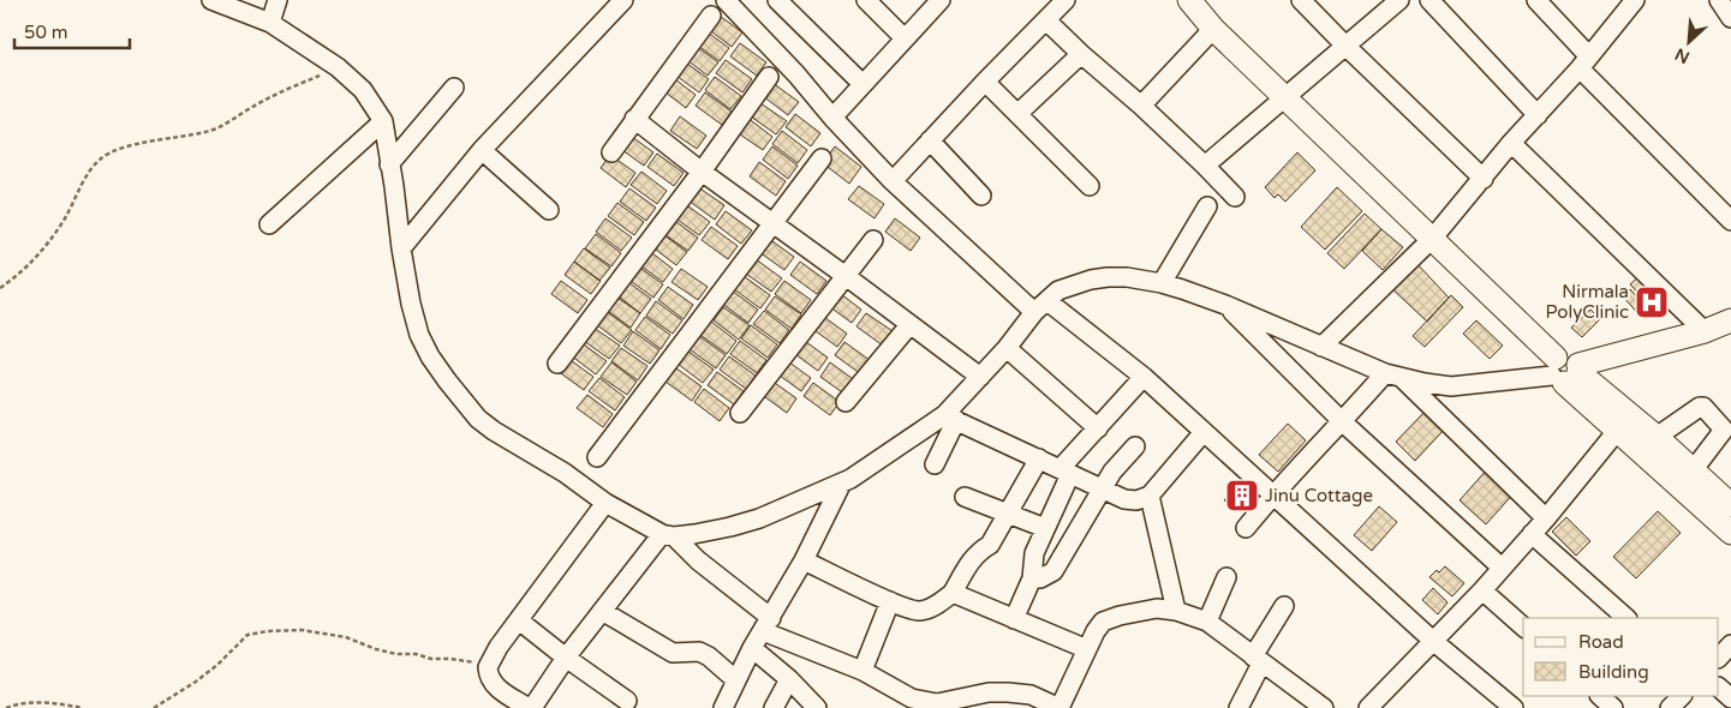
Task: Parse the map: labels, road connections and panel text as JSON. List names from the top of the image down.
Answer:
{
  "places": {
    "hospital": ["Nirmala PolyClinic"],
    "building": ["Jinu Cottage"]
  },
  "legend": ["Road", "Building"],
  "scale_bar": "50 m",
  "north": "bottom left"
}
